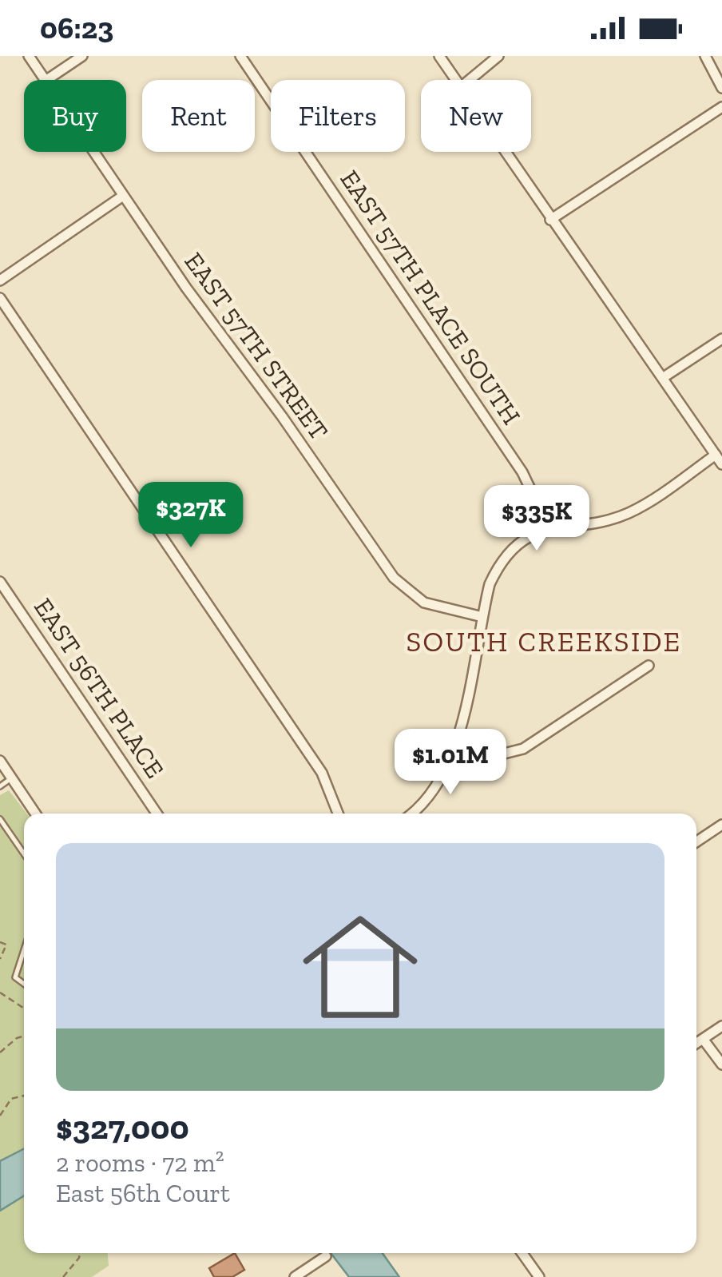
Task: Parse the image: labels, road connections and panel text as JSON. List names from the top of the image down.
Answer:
{
  "streets": {
    "street": ["EAST 57TH PLACE SOUTH", "EAST 57TH STREET", "EAST 56TH PLACE"]
  },
  "districts": ["SOUTH CREEKSIDE"],
  "page": {
    "status": "06:23",
    "chip": [
      "Buy",
      "Rent",
      "Filters",
      "New"
    ],
    "price": ["$327K", "$335K", "$1.01M"],
    "list": [
      {
        "name": "$327,000",
        "note": "2 rooms · 72 m² · East 56th Court"
      }
    ]
  }
}
